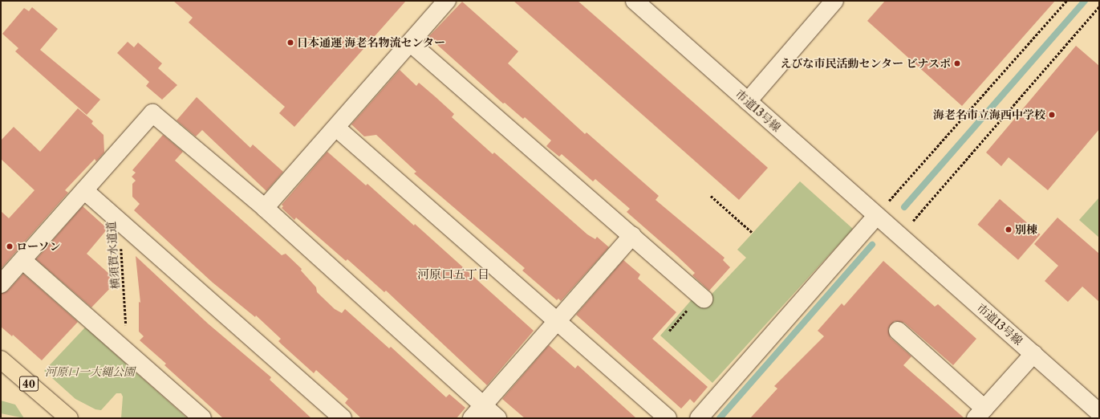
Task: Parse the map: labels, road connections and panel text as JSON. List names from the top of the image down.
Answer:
{
  "streets": {
    "main road": ["40"],
    "street": ["市道13号線"],
    "path": ["横須賀水道道"]
  },
  "districts": ["河原口五丁目"],
  "parks": ["河原口一大縄公園"],
  "places": [
    "日本通運 海老名物流センター",
    "えびな市民活動センター ビナスポ",
    "海老名市立海西中学校",
    "別棟",
    "ローソン"
  ]
}
